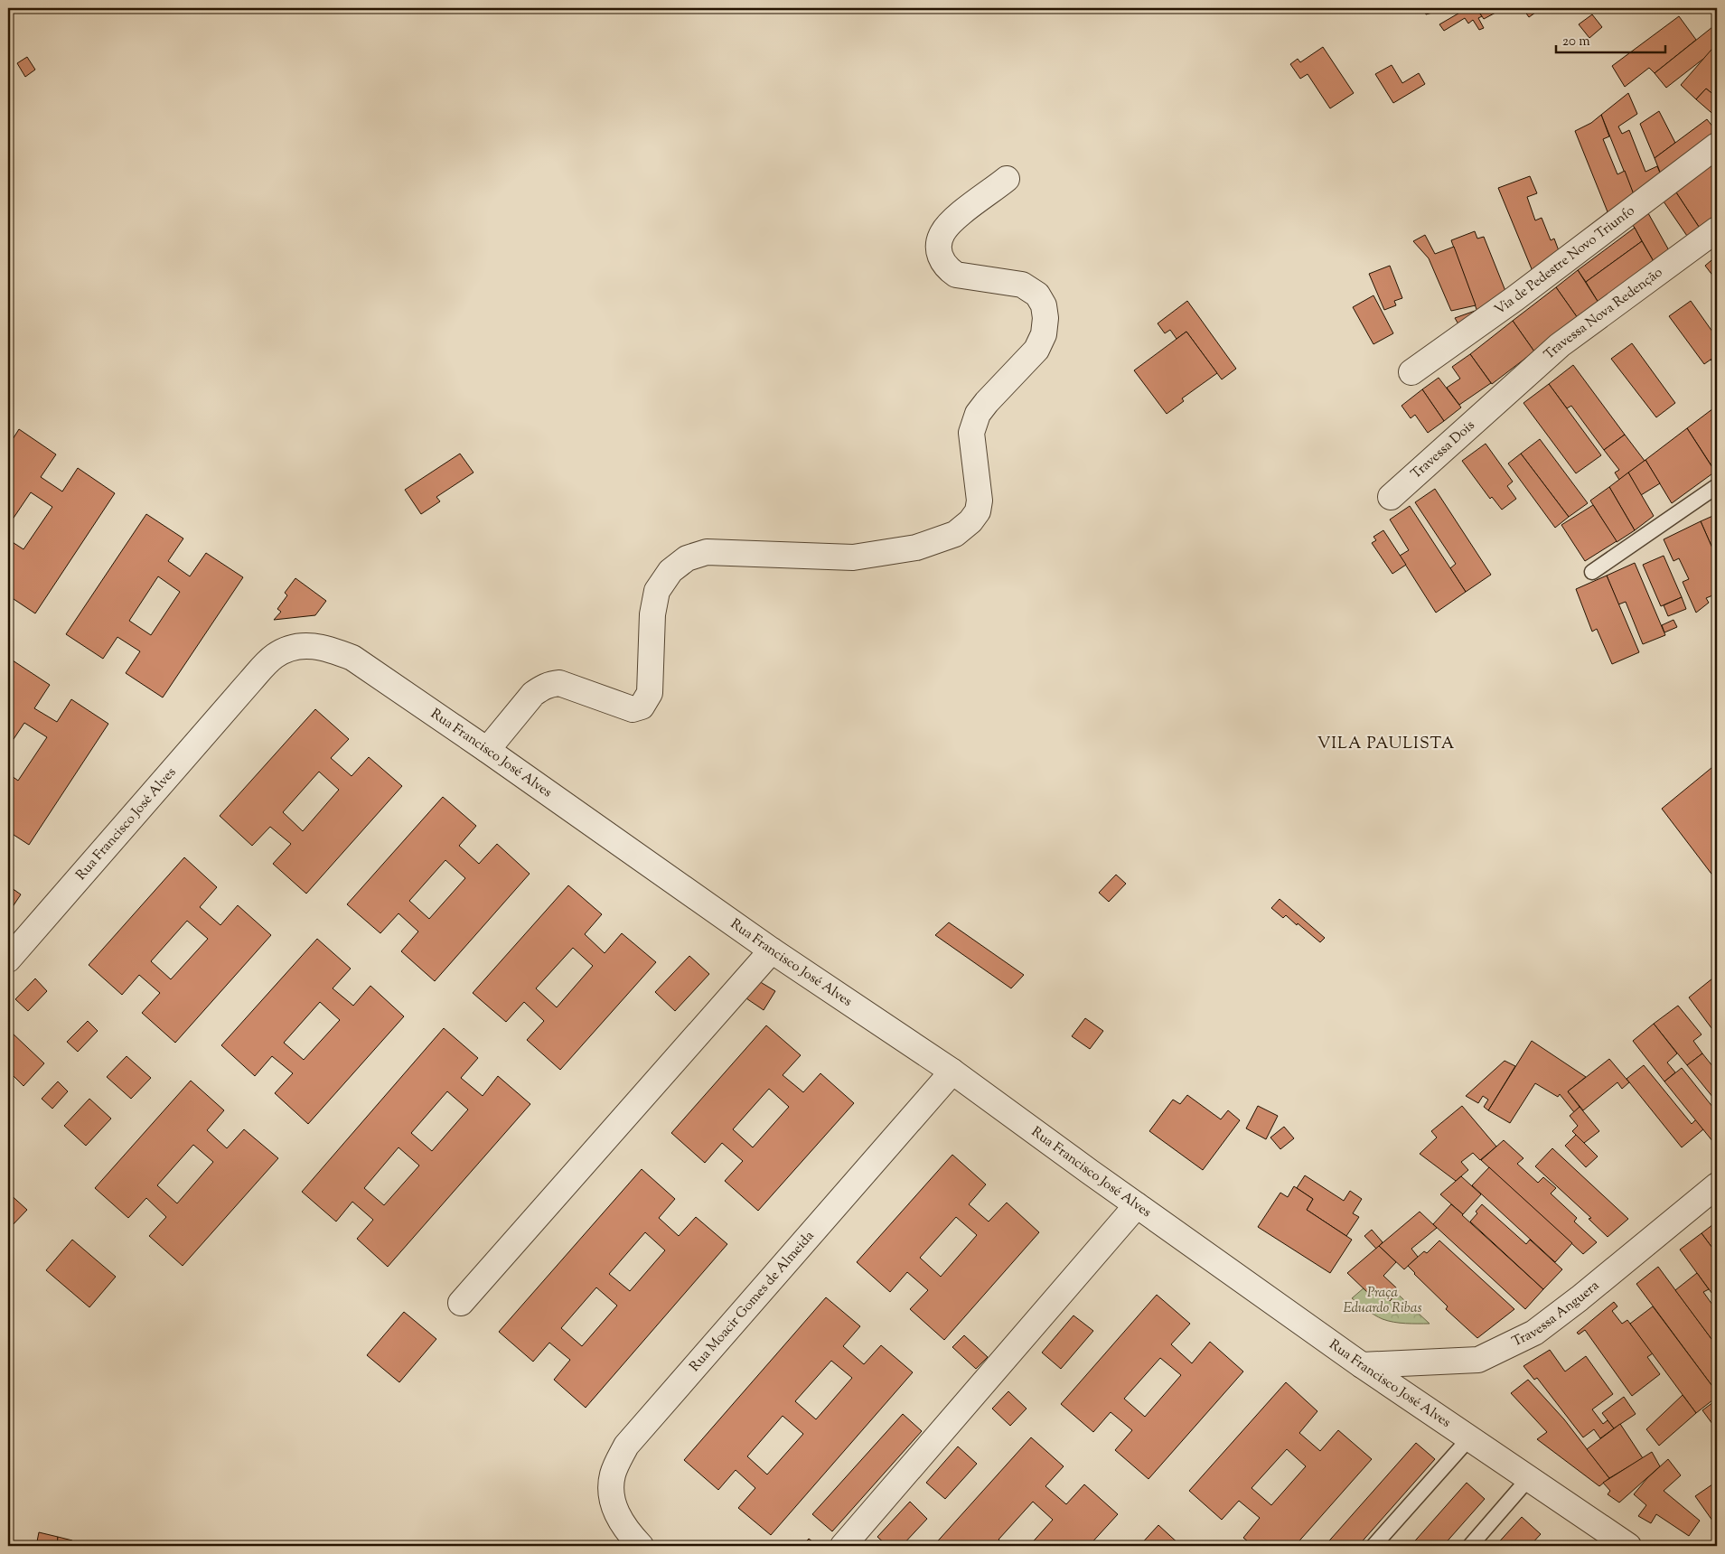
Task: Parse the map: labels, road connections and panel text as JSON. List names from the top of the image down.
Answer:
{
  "streets": {
    "street": [
      "Via de Pedestre Novo Triunfo",
      "Travessa Nova Redenção",
      "Travessa Dois",
      "Rua Francisco José Alves",
      "Rua Moacir Gomes de Almeida",
      "Travessa Anguera"
    ]
  },
  "crossings": [
    ["Travessa Nova Redenção", "Travessa Dois"],
    ["Rua Francisco José Alves", "Rua Moacir Gomes de Almeida"],
    ["Rua Francisco José Alves", "Travessa Anguera"]
  ],
  "districts": ["VILA PAULISTA"],
  "parks": ["Praça Eduardo Ribas"],
  "scale_bar": "20 m"
}
